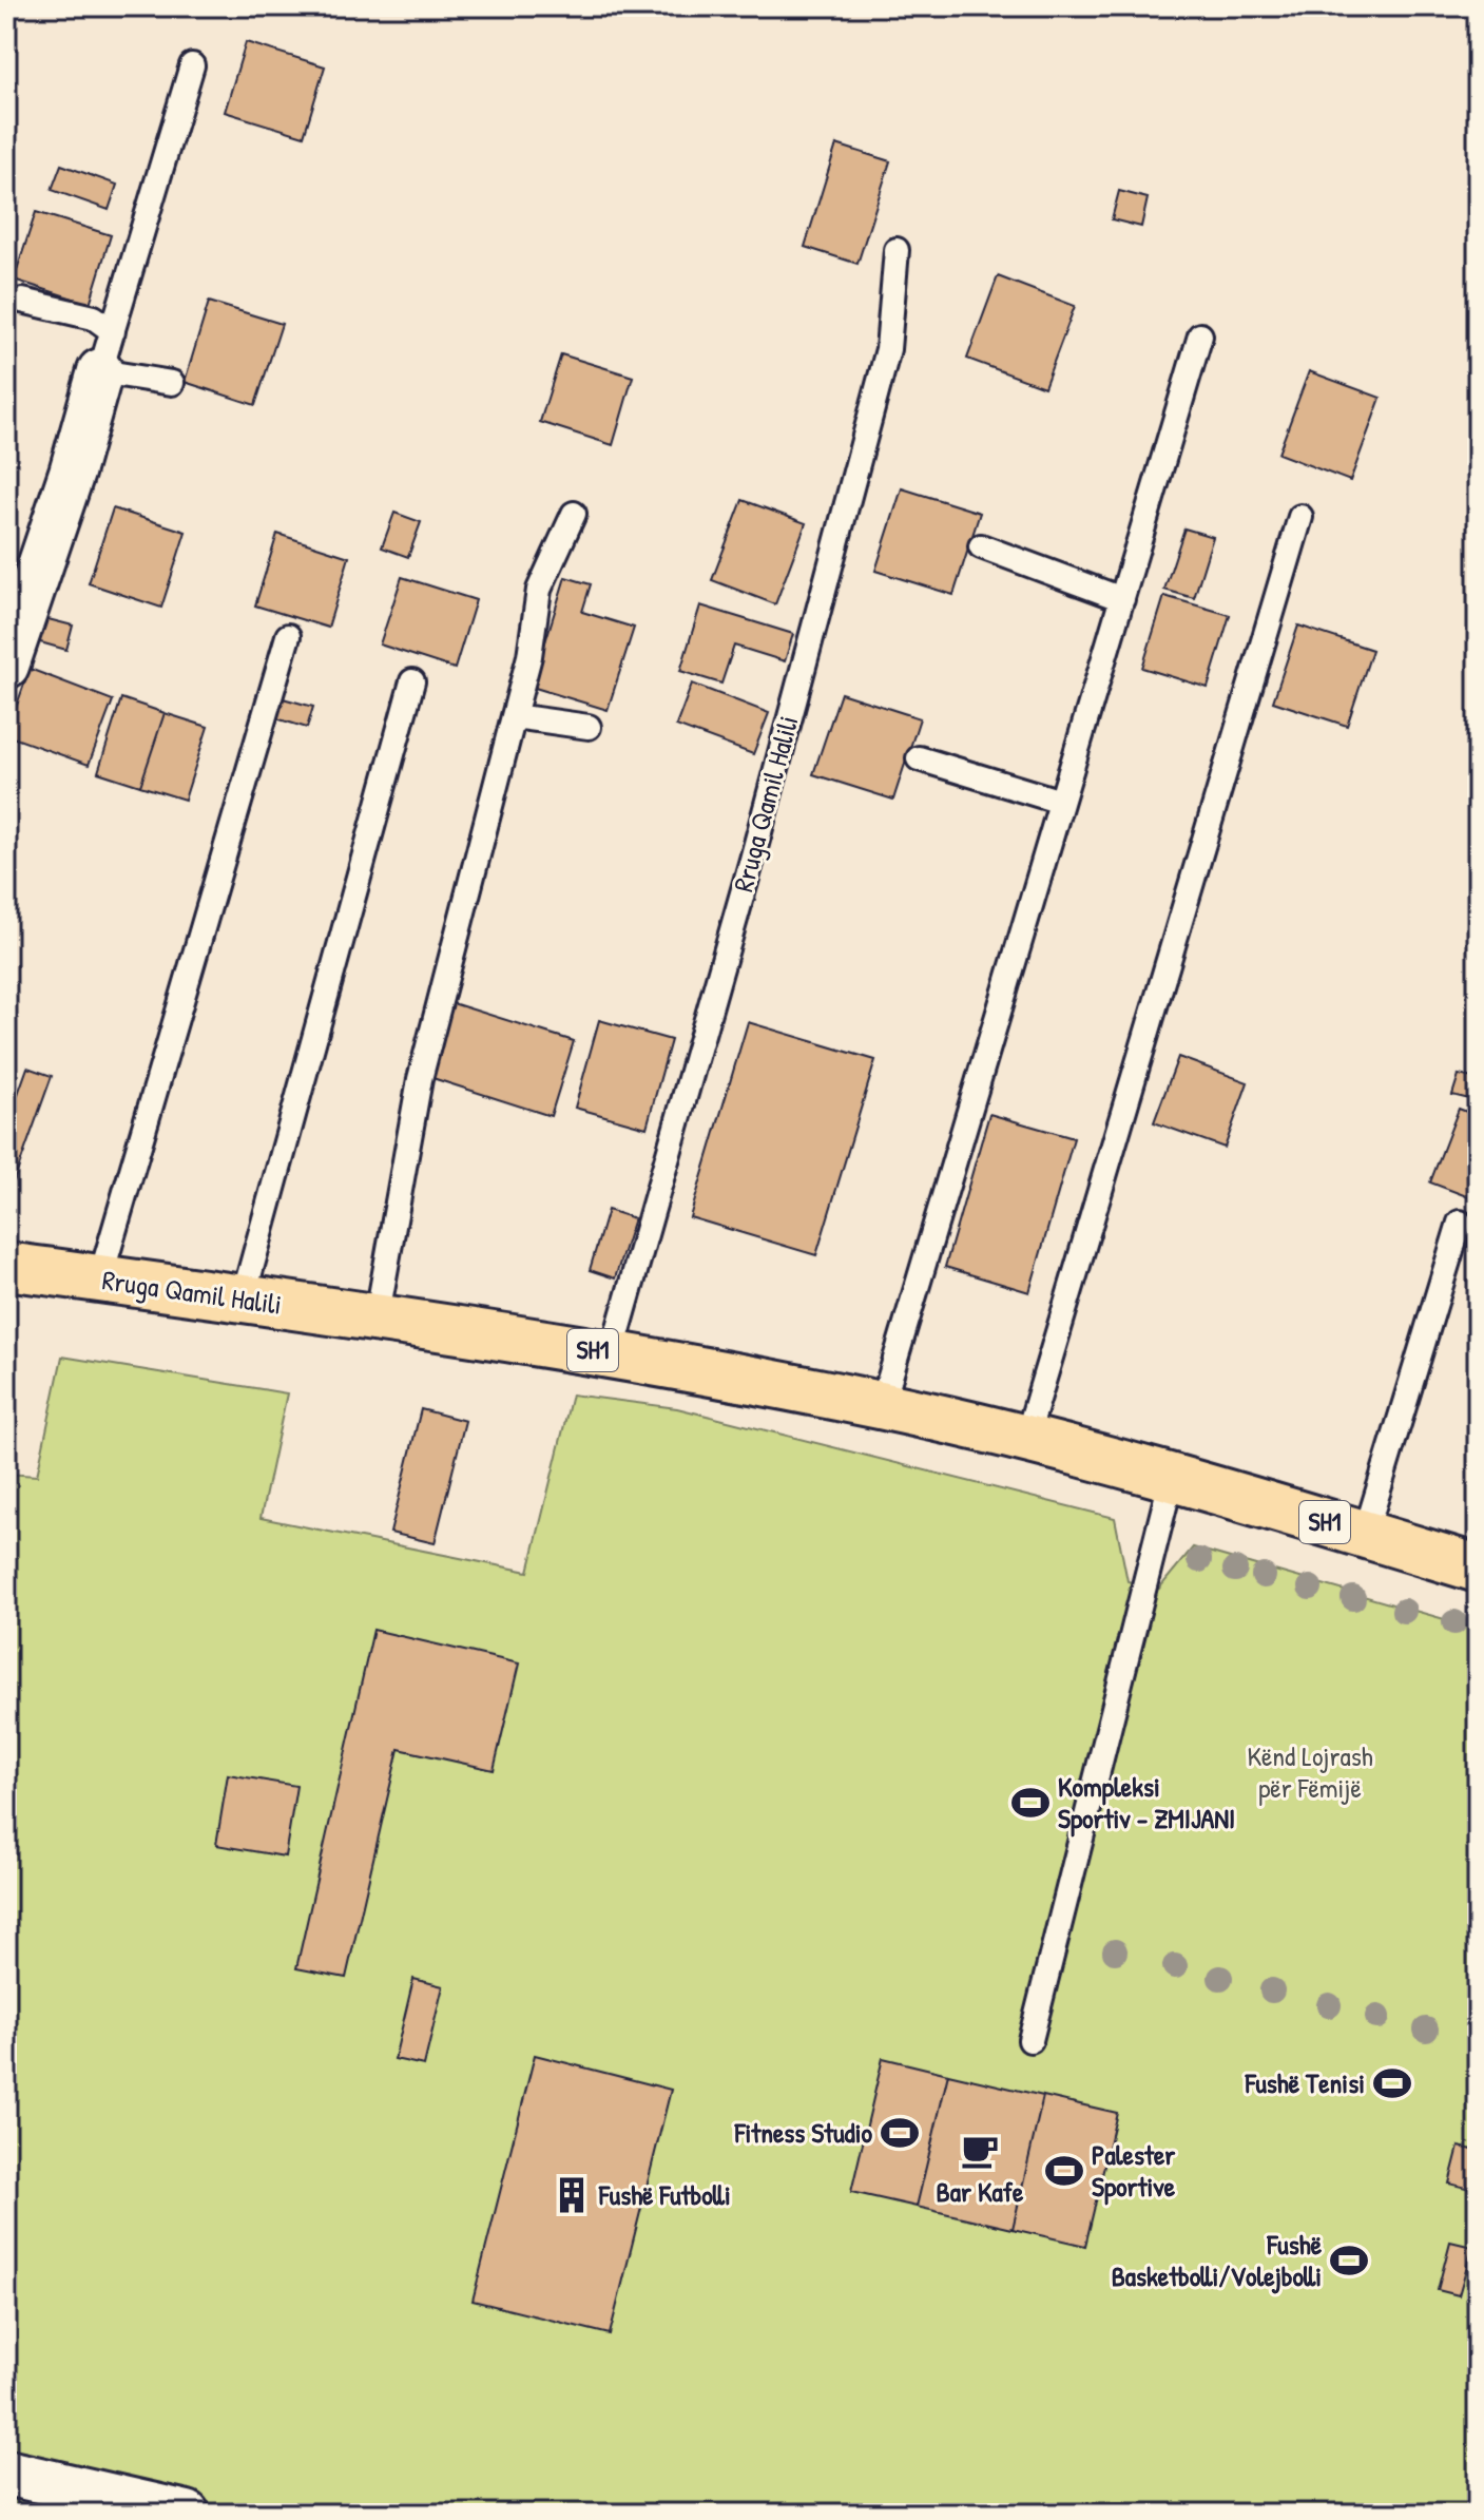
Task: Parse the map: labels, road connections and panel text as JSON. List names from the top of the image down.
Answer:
{
  "streets": {
    "main road": ["Rruga Qamil Halili", "SH1"]
  },
  "crossings": [
    ["Rruga Qamil Halili", "SH1"]
  ],
  "parks": ["Kënd Lojrash për Fëmijë"],
  "places": {
    "sports": [
      "Kompleksi Sportiv - ZMIJANI",
      "Fushë Tenisi",
      "Fitness Studio",
      "Palester Sportive",
      "Fushë Basketbolli/Volejbolli"
    ],
    "cafe": ["Bar Kafe"],
    "building": ["Fushë Futbolli"]
  }
}
